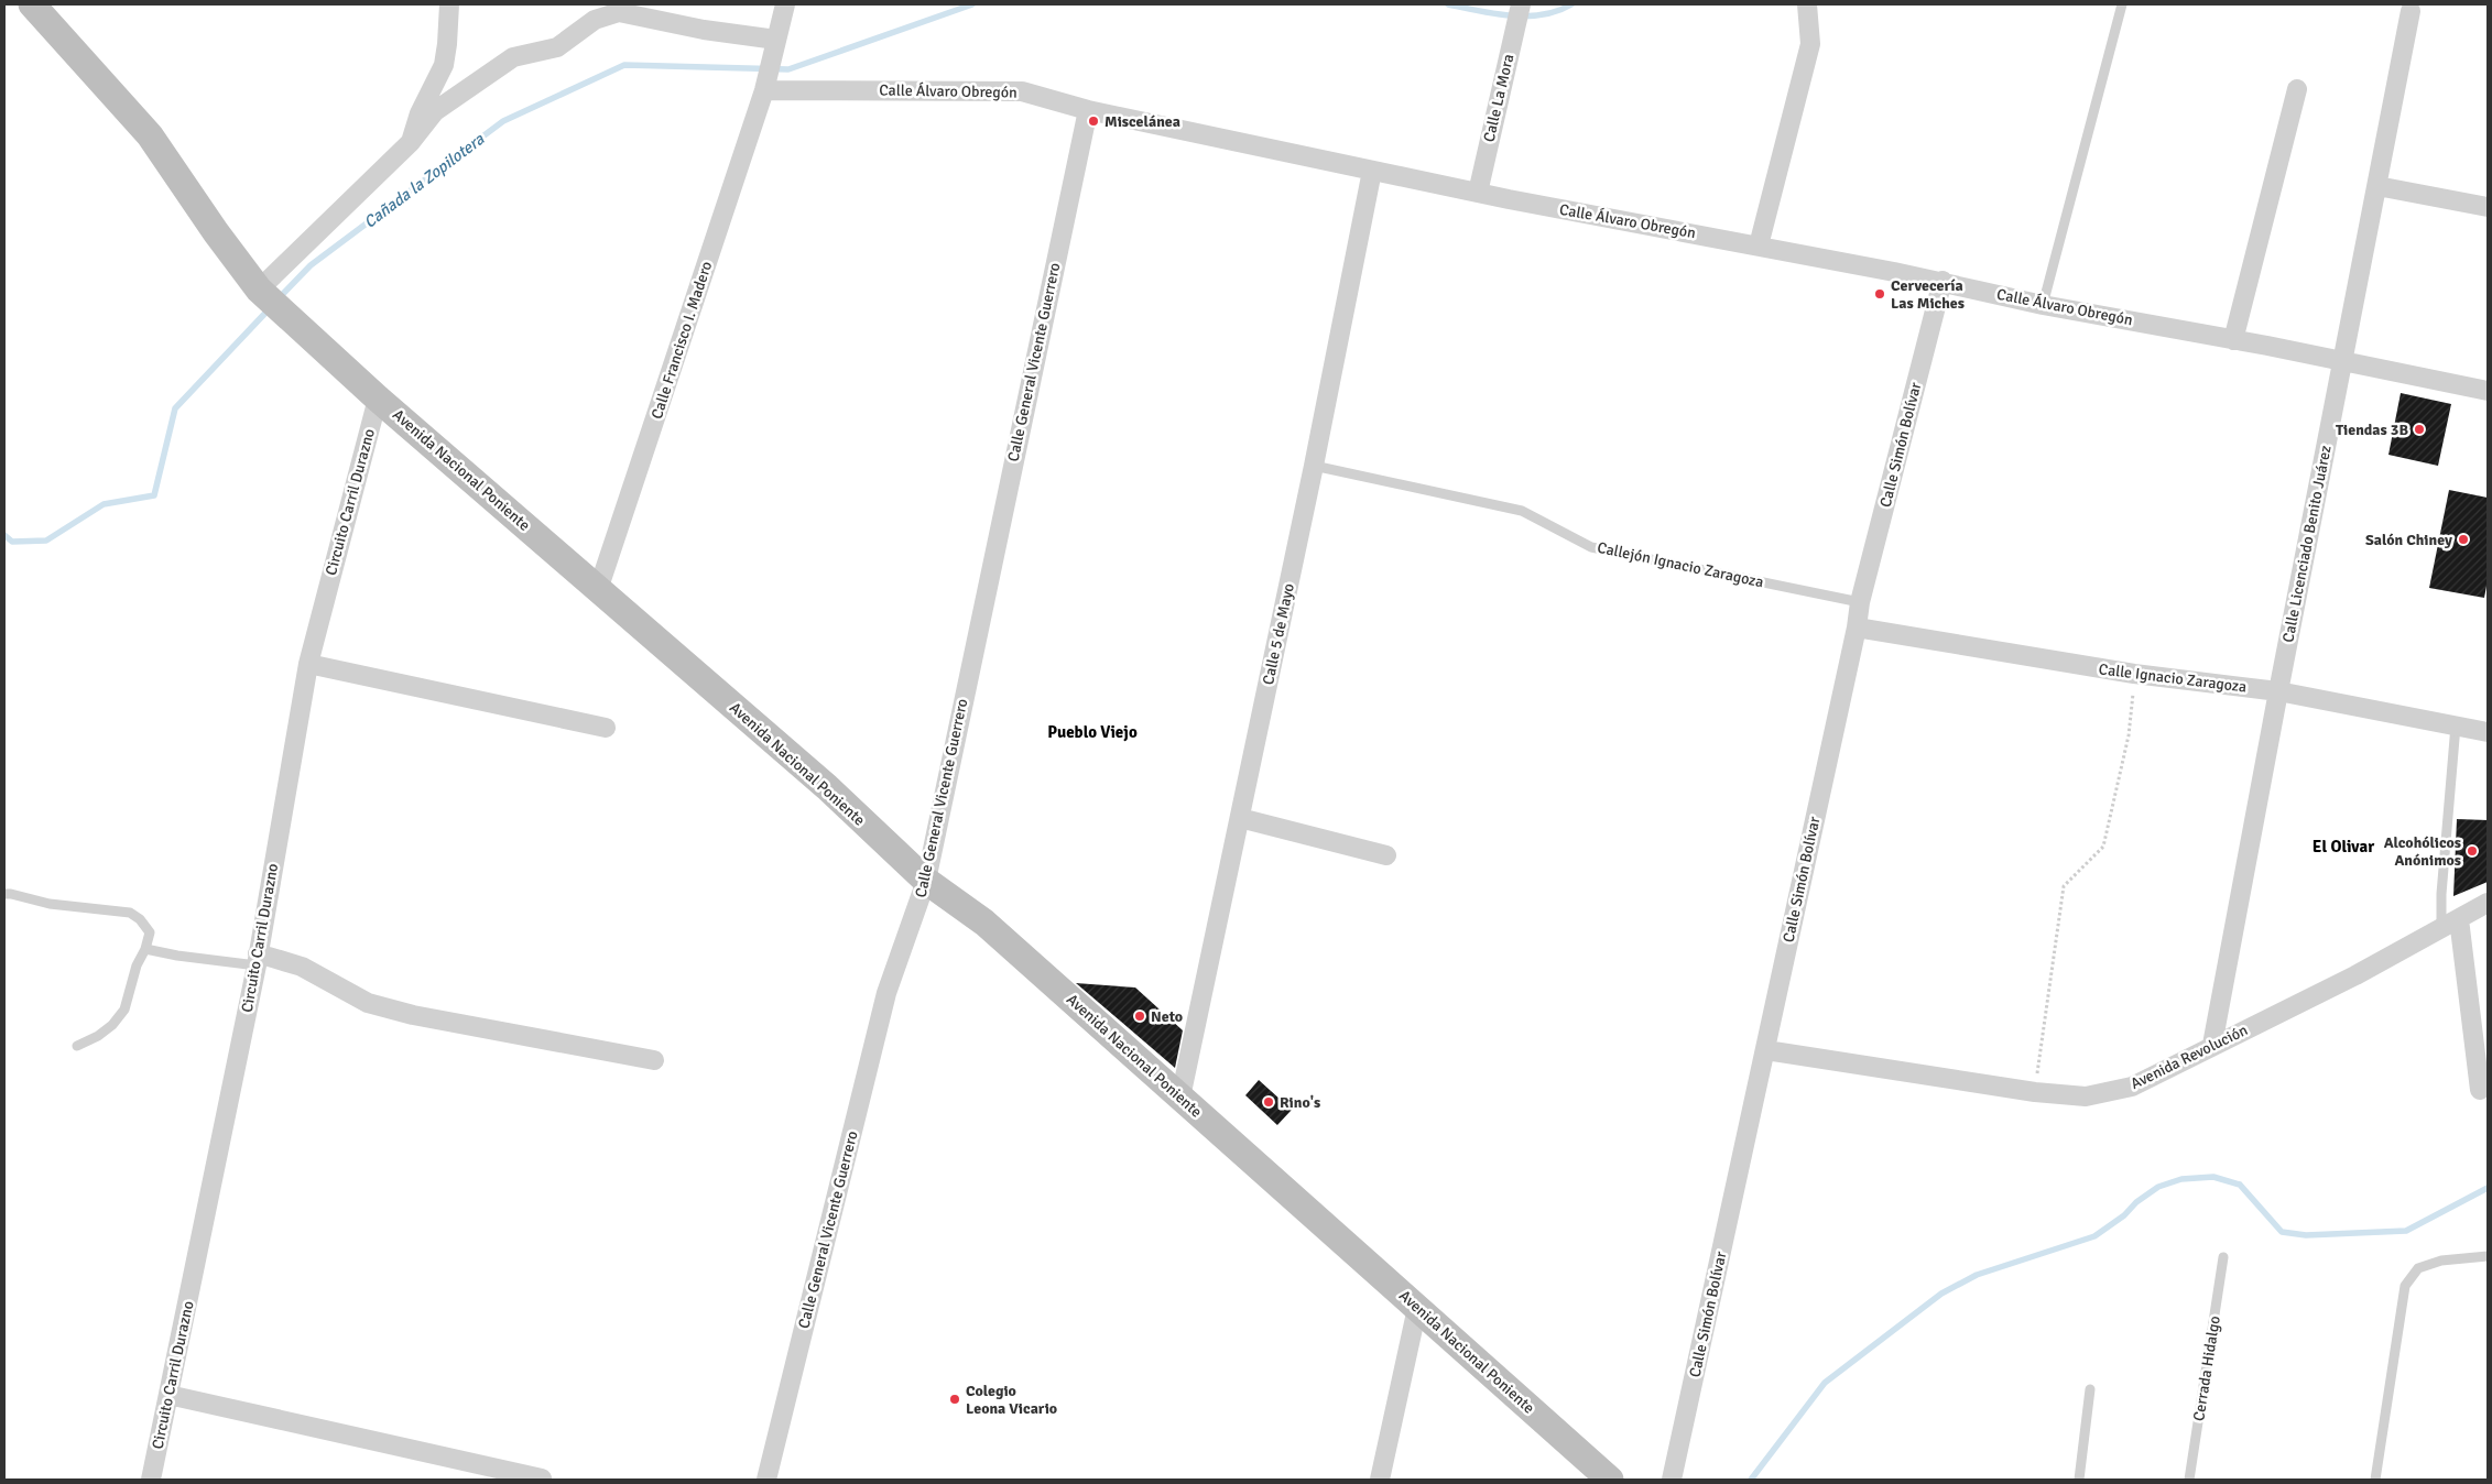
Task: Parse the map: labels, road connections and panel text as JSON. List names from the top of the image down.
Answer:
{
  "streets": {
    "street": [
      "Calle Álvaro Obregón",
      "Calle La Mora",
      "Calle Francisco I. Madero",
      "Calle General Vicente Guerrero",
      "Calle Simón Bolívar",
      "Avenida Nacional Poniente",
      "Circuito Carril Durazno",
      "Calle Licenciado Benito Juárez",
      "Calle 5 de Mayo",
      "Calle Ignacio Zaragoza",
      "Avenida Revolución"
    ],
    "lane": ["Callejón Ignacio Zaragoza", "Cerrada Hidalgo"]
  },
  "crossings": [
    ["Calle Álvaro Obregón", "Calle La Mora"],
    ["Calle Álvaro Obregón", "Calle Francisco I. Madero"],
    ["Calle Álvaro Obregón", "Calle General Vicente Guerrero"],
    ["Calle Álvaro Obregón", "Calle Simón Bolívar"],
    ["Calle Álvaro Obregón", "Calle Licenciado Benito Juárez"],
    ["Calle Álvaro Obregón", "Calle 5 de Mayo"],
    ["Calle Francisco I. Madero", "Avenida Nacional Poniente"],
    ["Calle General Vicente Guerrero", "Avenida Nacional Poniente"],
    ["Calle Simón Bolívar", "Callejón Ignacio Zaragoza"],
    ["Calle Simón Bolívar", "Calle Ignacio Zaragoza"],
    ["Calle Simón Bolívar", "Avenida Revolución"],
    ["Avenida Nacional Poniente", "Circuito Carril Durazno"],
    ["Avenida Nacional Poniente", "Calle 5 de Mayo"],
    ["Calle Licenciado Benito Juárez", "Calle Ignacio Zaragoza"],
    ["Calle Licenciado Benito Juárez", "Avenida Revolución"],
    ["Callejón Ignacio Zaragoza", "Calle 5 de Mayo"]
  ],
  "districts": ["Pueblo Viejo", "El Olivar"],
  "water": ["Cañada la Zopilotera"],
  "places": [
    "Miscelánea",
    "Cervecería Las Miches",
    "Tiendas 3B",
    "Salón Chiney",
    "Alcohólicos Anónimos",
    "Neto",
    "Rino's",
    "Colegio Leona Vicario"
  ]
}
